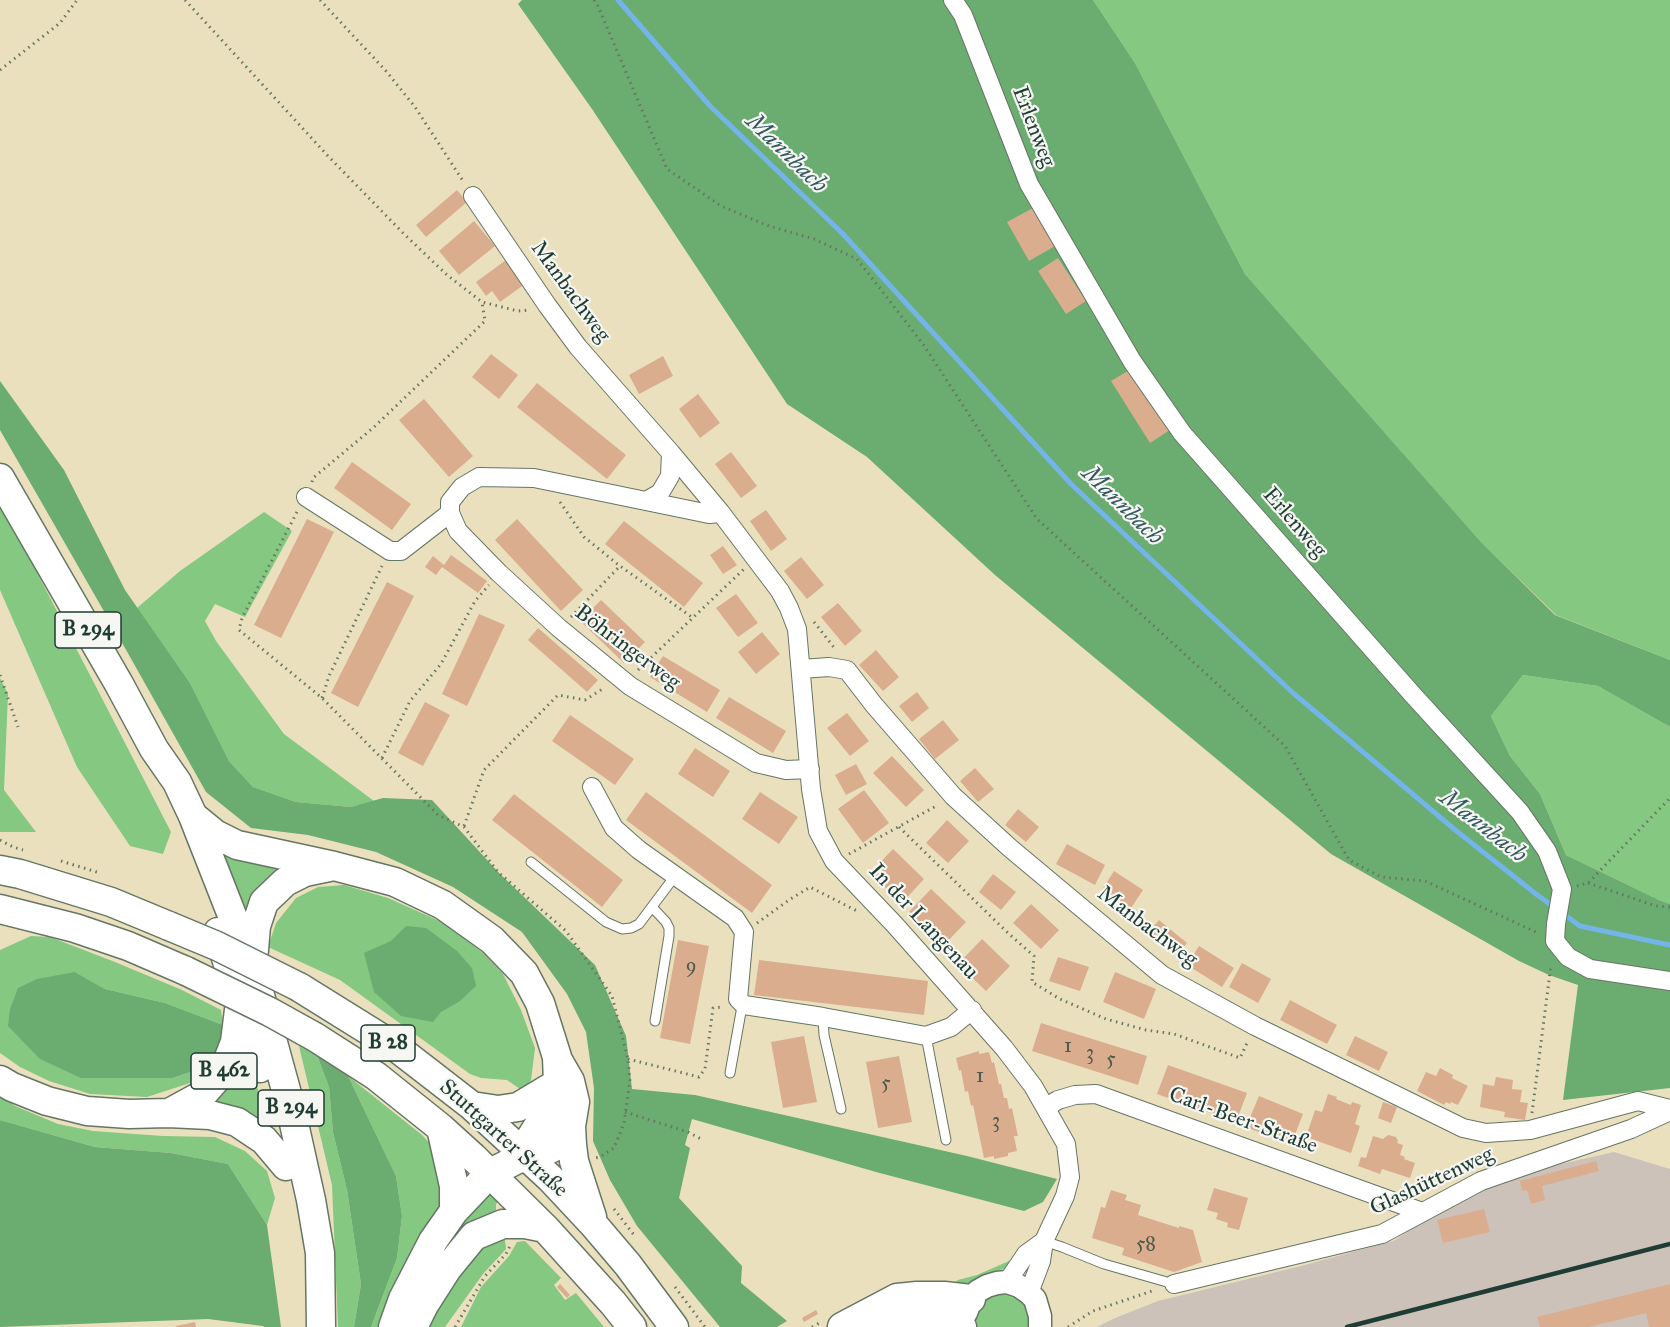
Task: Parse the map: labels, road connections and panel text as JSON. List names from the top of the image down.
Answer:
{
  "streets": {
    "main road": [
      "B 294",
      "B 28",
      "B 462",
      "Stuttgarter Straße"
    ],
    "street": [
      "Erlenweg",
      "Manbachweg",
      "Böhringerweg",
      "In der Langenau",
      "Carl-Beer-Straße",
      "Glashüttenweg"
    ]
  },
  "crossings": [
    ["Manbachweg", "In der Langenau"],
    ["Manbachweg", "Glashüttenweg"],
    ["B 294", "B 462"],
    ["Böhringerweg", "In der Langenau"],
    ["In der Langenau", "Carl-Beer-Straße"],
    ["Carl-Beer-Straße", "Glashüttenweg"]
  ],
  "water": ["Mannbach"],
  "house_numbers": [
    "9",
    "1",
    "3",
    "5",
    "1",
    "5",
    "3",
    "58"
  ]
}
